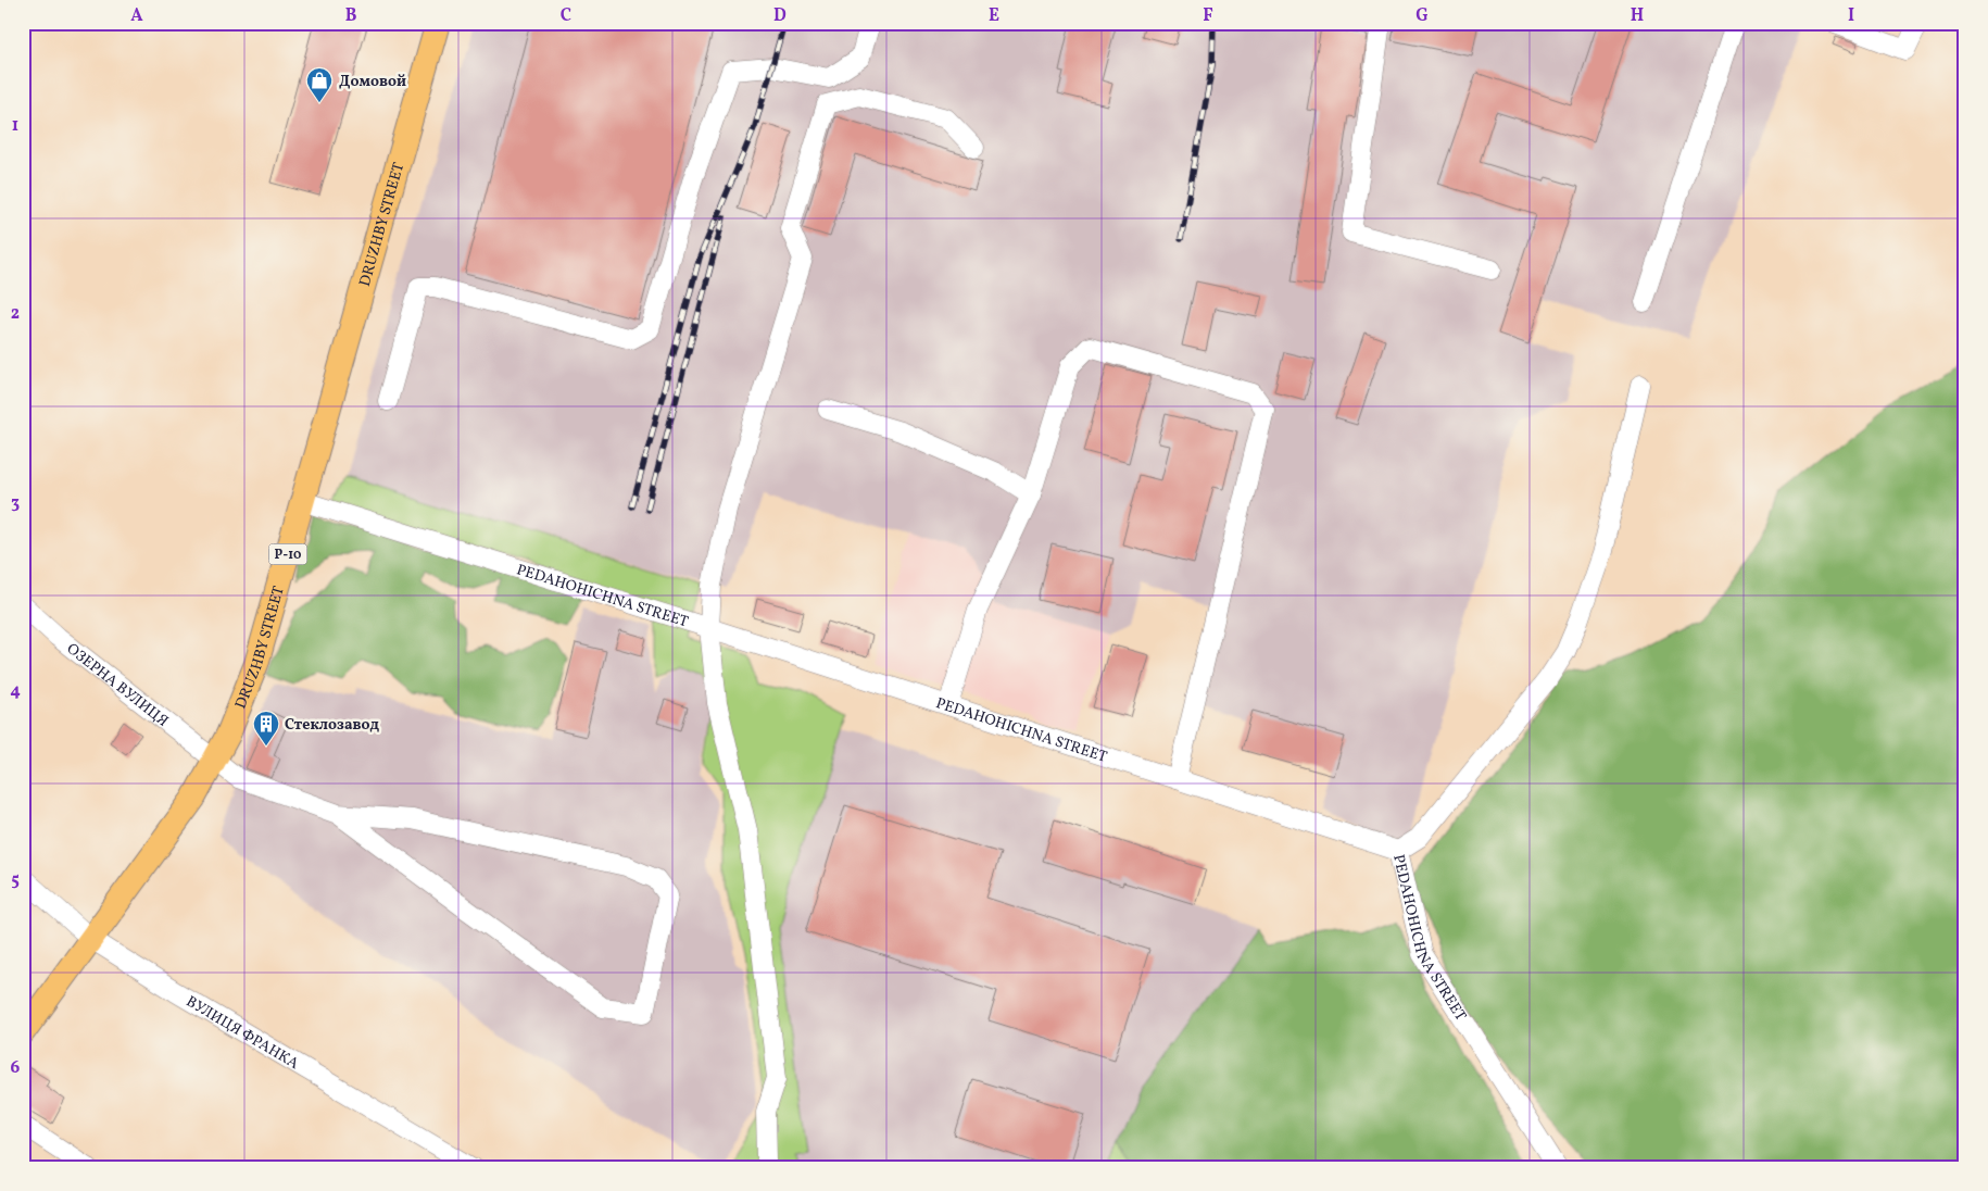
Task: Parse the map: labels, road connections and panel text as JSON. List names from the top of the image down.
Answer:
{
  "streets": {
    "main road": ["DRUZHBY STREET", "Р-10"],
    "street": ["PEDAHOHICHNA STREET", "ОЗЕРНА ВУЛИЦЯ", "ВУЛИЦЯ ФРАНКА"]
  },
  "crossings": [
    ["DRUZHBY STREET", "PEDAHOHICHNA STREET"],
    ["DRUZHBY STREET", "ОЗЕРНА ВУЛИЦЯ"],
    ["DRUZHBY STREET", "ВУЛИЦЯ ФРАНКА"]
  ],
  "places": {
    "shop": ["Домовой"],
    "building": ["Стеклозавод"]
  },
  "grid": {
    "columns": [
      "A",
      "B",
      "C",
      "D",
      "E",
      "F",
      "G",
      "H",
      "I"
    ],
    "rows": [
      "1",
      "2",
      "3",
      "4",
      "5",
      "6"
    ]
  }
}
